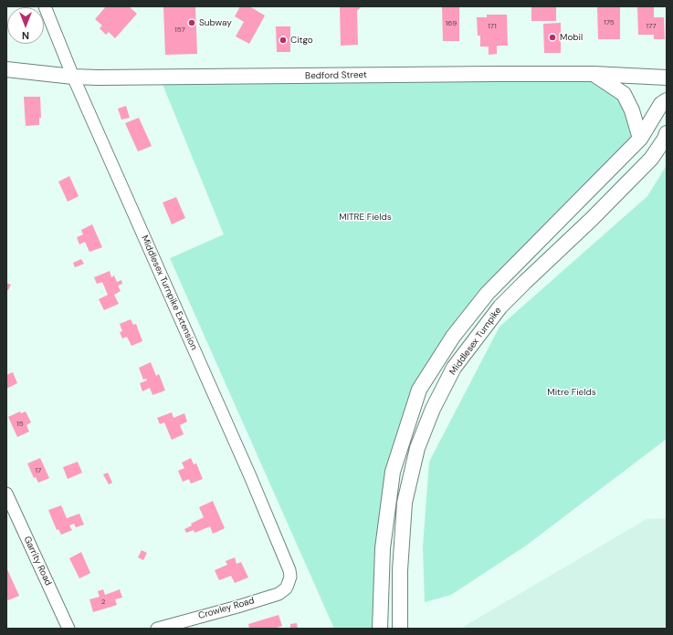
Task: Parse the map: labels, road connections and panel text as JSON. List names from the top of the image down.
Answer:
{
  "streets": {
    "main road": ["Bedford Street", "Middlesex Turnpike"],
    "street": ["Middlesex Turnpike Extension", "Garrity Road", "Crowley Road"]
  },
  "crossings": [
    ["Bedford Street", "Middlesex Turnpike Extension"],
    ["Middlesex Turnpike Extension", "Crowley Road"]
  ],
  "parks": ["MITRE Fields", "Mitre Fields"],
  "places": ["Subway", "Mobil", "Citgo"],
  "house_numbers": [
    "175",
    "169",
    "171",
    "177",
    "157",
    "15",
    "17",
    "2"
  ],
  "north": "bottom"
}
